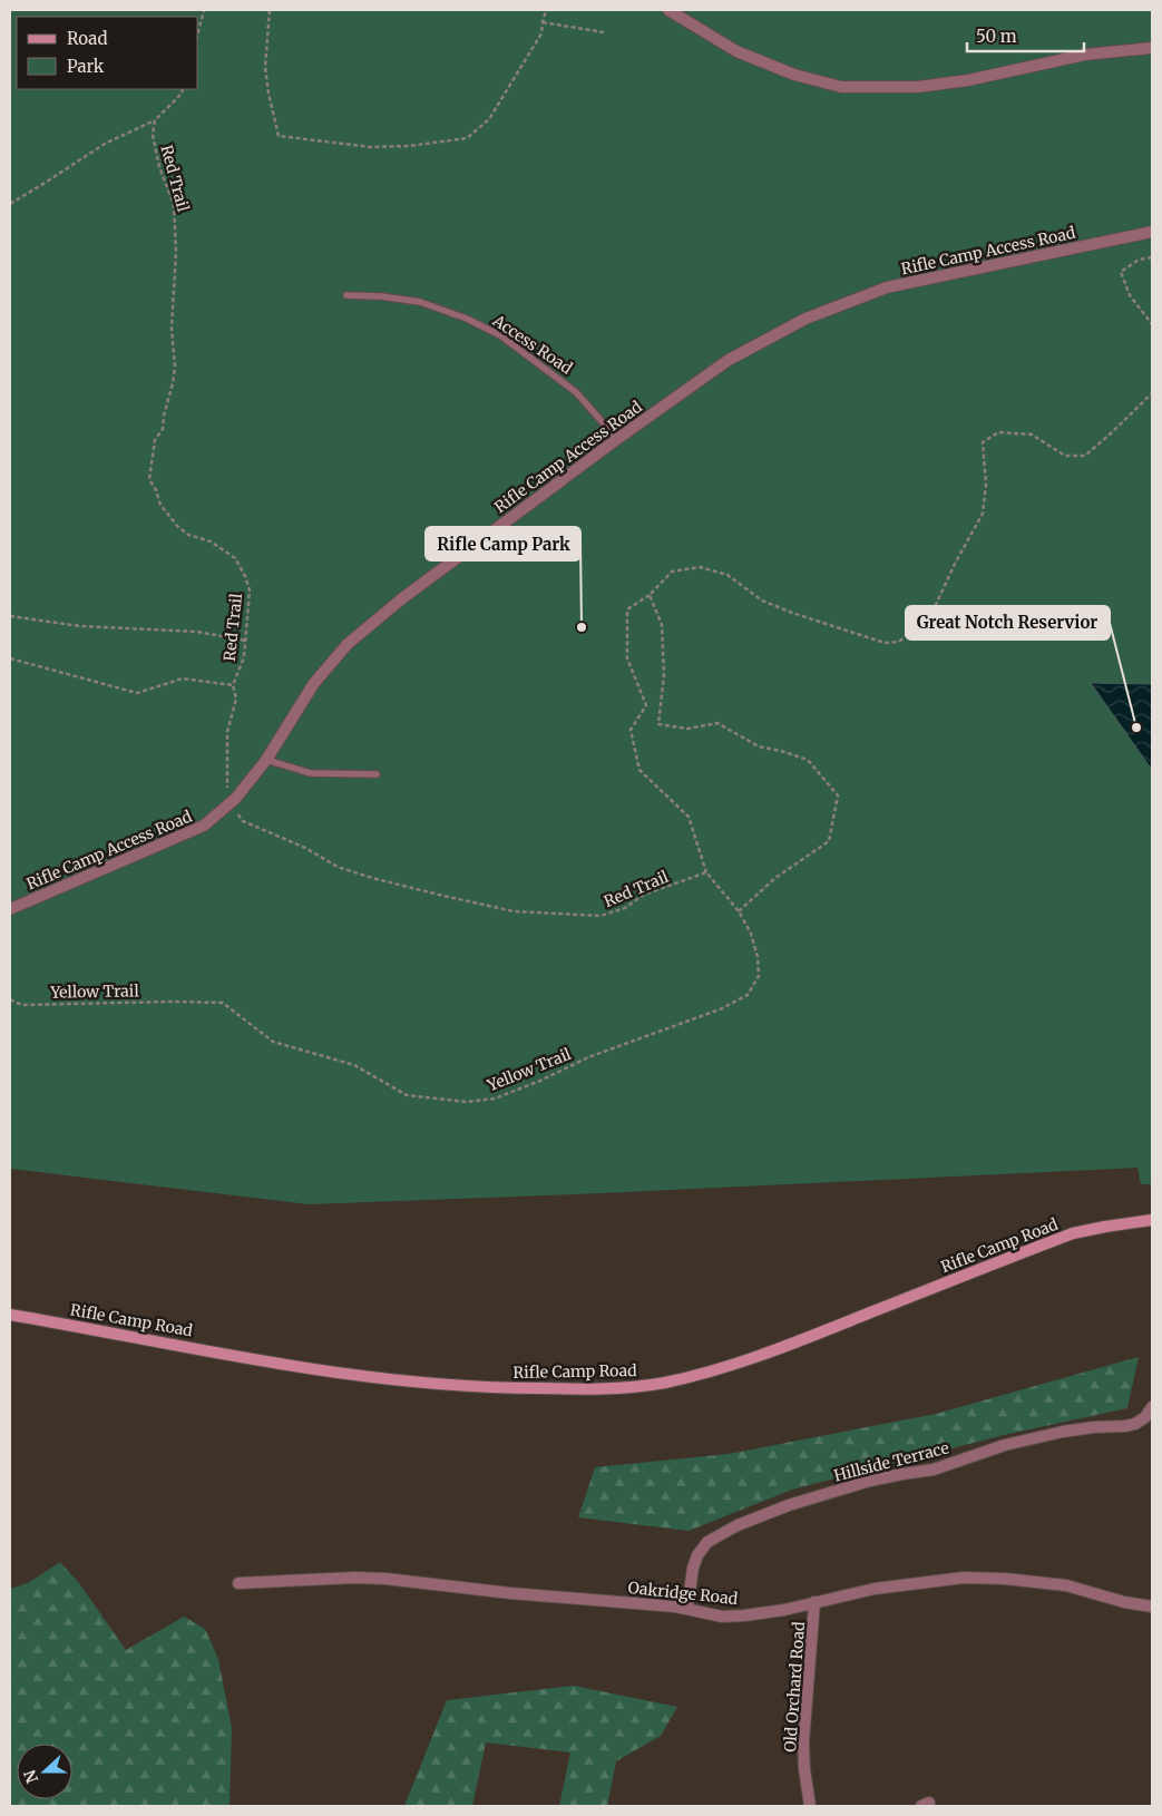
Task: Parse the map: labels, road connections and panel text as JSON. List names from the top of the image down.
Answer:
{
  "streets": {
    "street": [
      "Rifle Camp Access Road",
      "Rifle Camp Road",
      "Hillside Terrace",
      "Oakridge Road",
      "Old Orchard Road"
    ],
    "lane": ["Access Road"],
    "path": ["Red Trail", "Yellow Trail"]
  },
  "crossings": [
    ["Red Trail", "Rifle Camp Access Road"],
    ["Rifle Camp Access Road", "Access Road"],
    ["Hillside Terrace", "Oakridge Road"],
    ["Oakridge Road", "Old Orchard Road"]
  ],
  "places": ["Rifle Camp Park", "Great Notch Reservior"],
  "legend": ["Road", "Park"],
  "scale_bar": "50 m",
  "north": "left"
}
